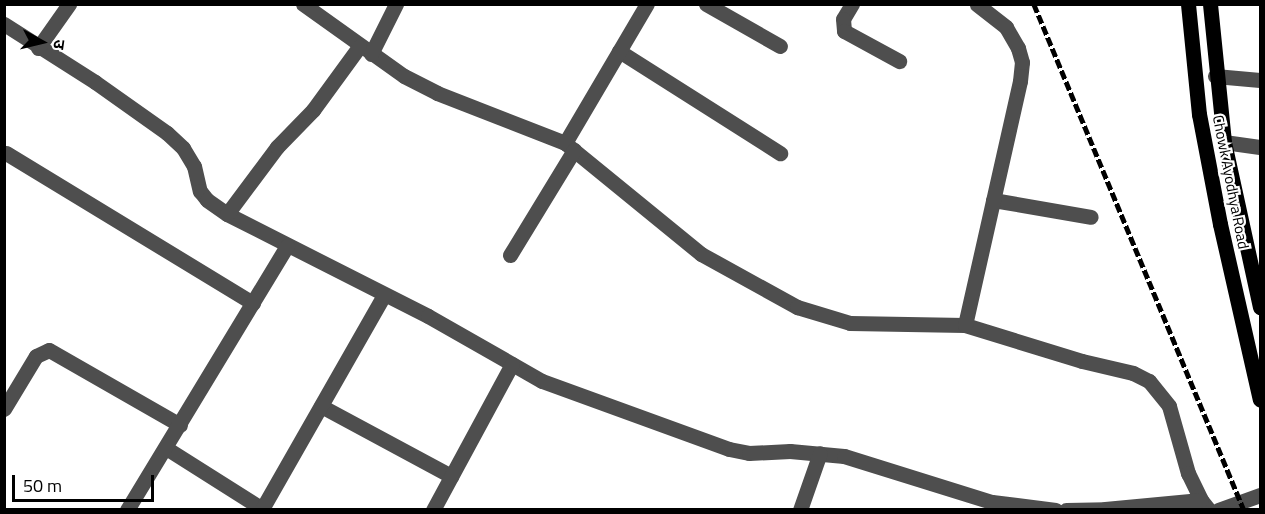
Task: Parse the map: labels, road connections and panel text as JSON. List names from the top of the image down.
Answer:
{
  "streets": {
    "main road": ["Chowk Ayodhya Road"]
  },
  "scale_bar": "50 m",
  "north": "right"
}
